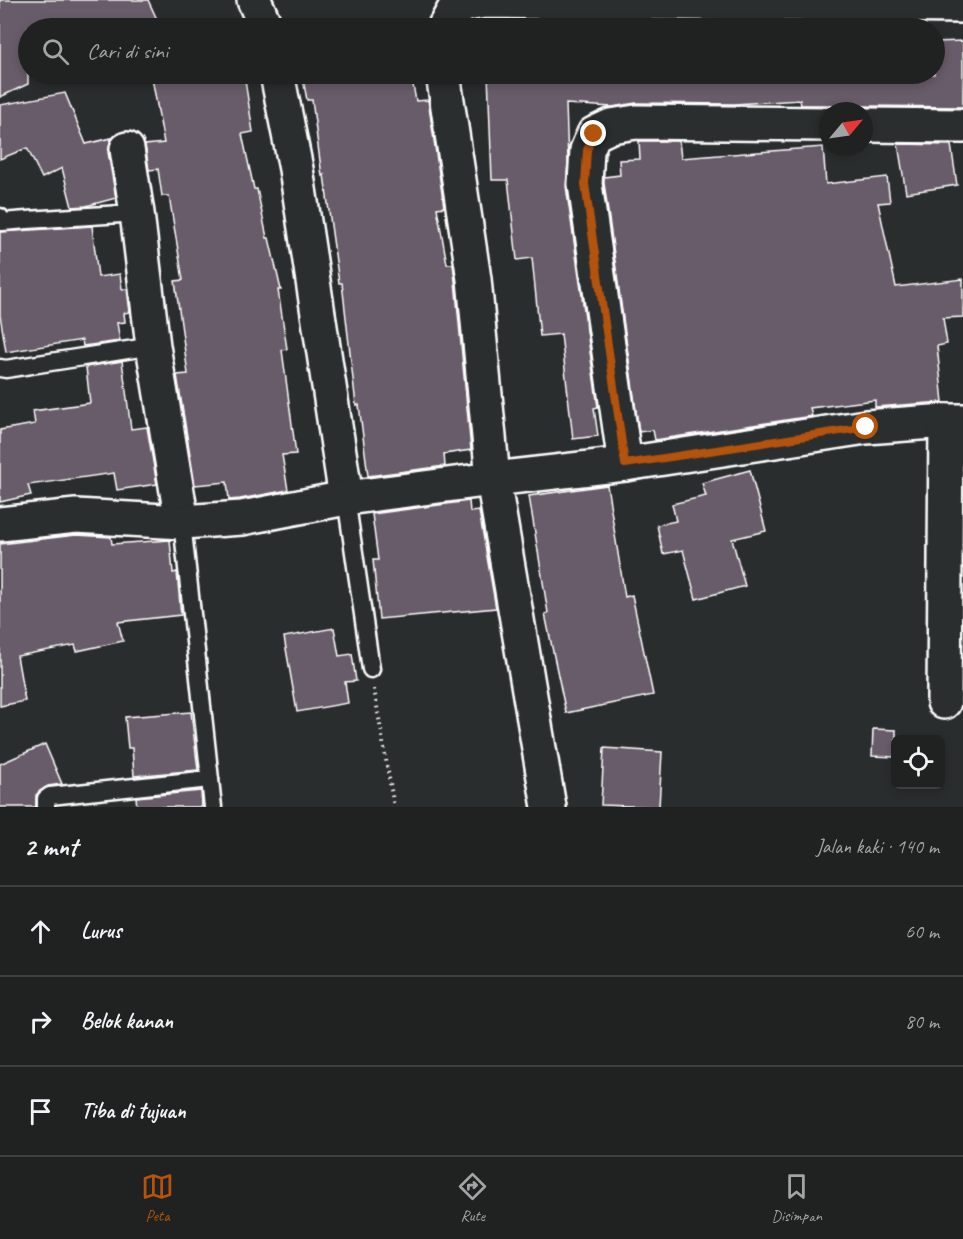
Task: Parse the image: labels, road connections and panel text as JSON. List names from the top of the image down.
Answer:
{
  "north": "top right",
  "page": {
    "search": "Cari di sini",
    "heading": ["2 mnt", "Jalan kaki · 140 m"],
    "list": [
      ["Lurus", "60 m"],
      ["Belok kanan", "80 m"],
      "Tiba di tujuan"
    ],
    "nav": ["Peta", "Rute", "Disimpan"]
  }
}
